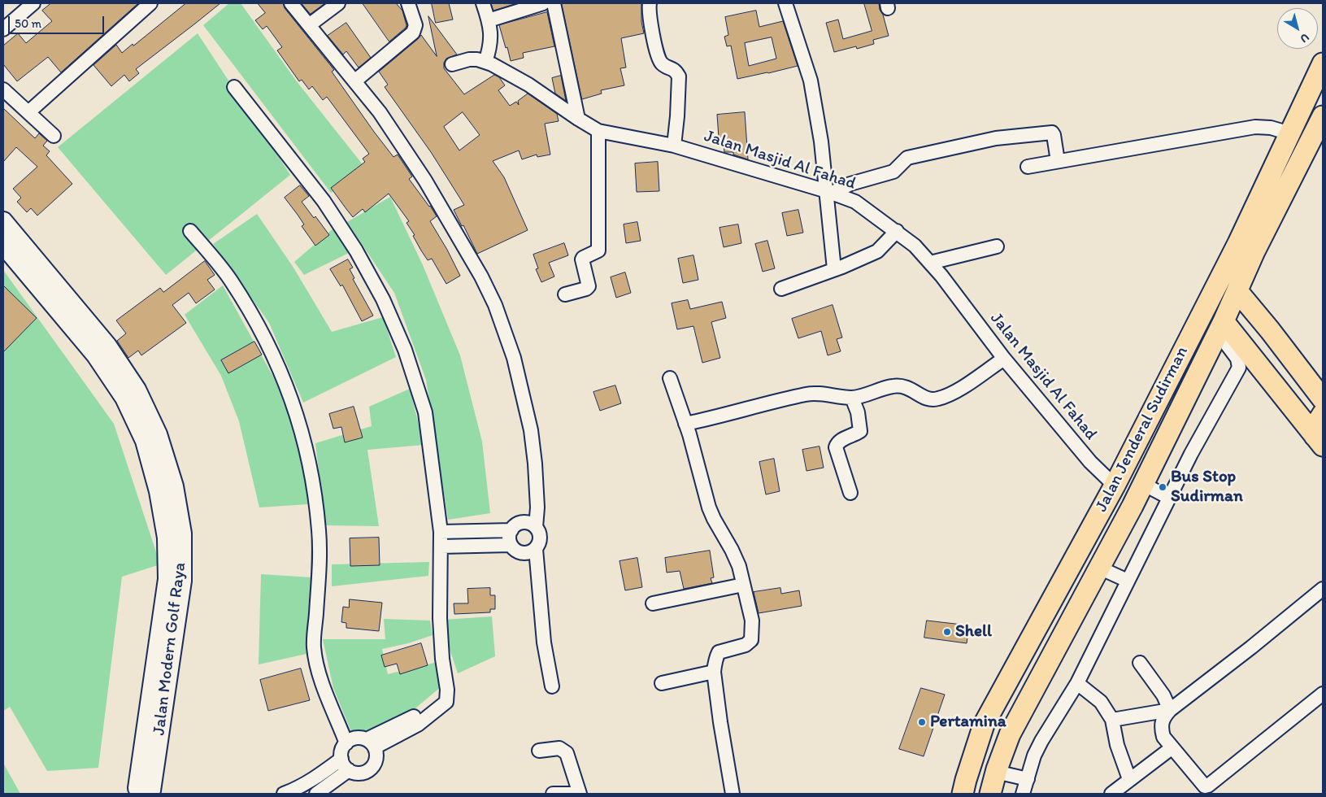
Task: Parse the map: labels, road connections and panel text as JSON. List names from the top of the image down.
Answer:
{
  "streets": {
    "main road": ["Jalan Jenderal Sudirman"],
    "street": ["Jalan Masjid Al Fahad", "Jalan Modern Golf Raya"]
  },
  "crossings": [
    ["Jalan Masjid Al Fahad", "Jalan Jenderal Sudirman"]
  ],
  "places": ["Bus Stop Sudirman", "Shell", "Pertamina"],
  "scale_bar": "50 m",
  "north": "bottom right"
}
